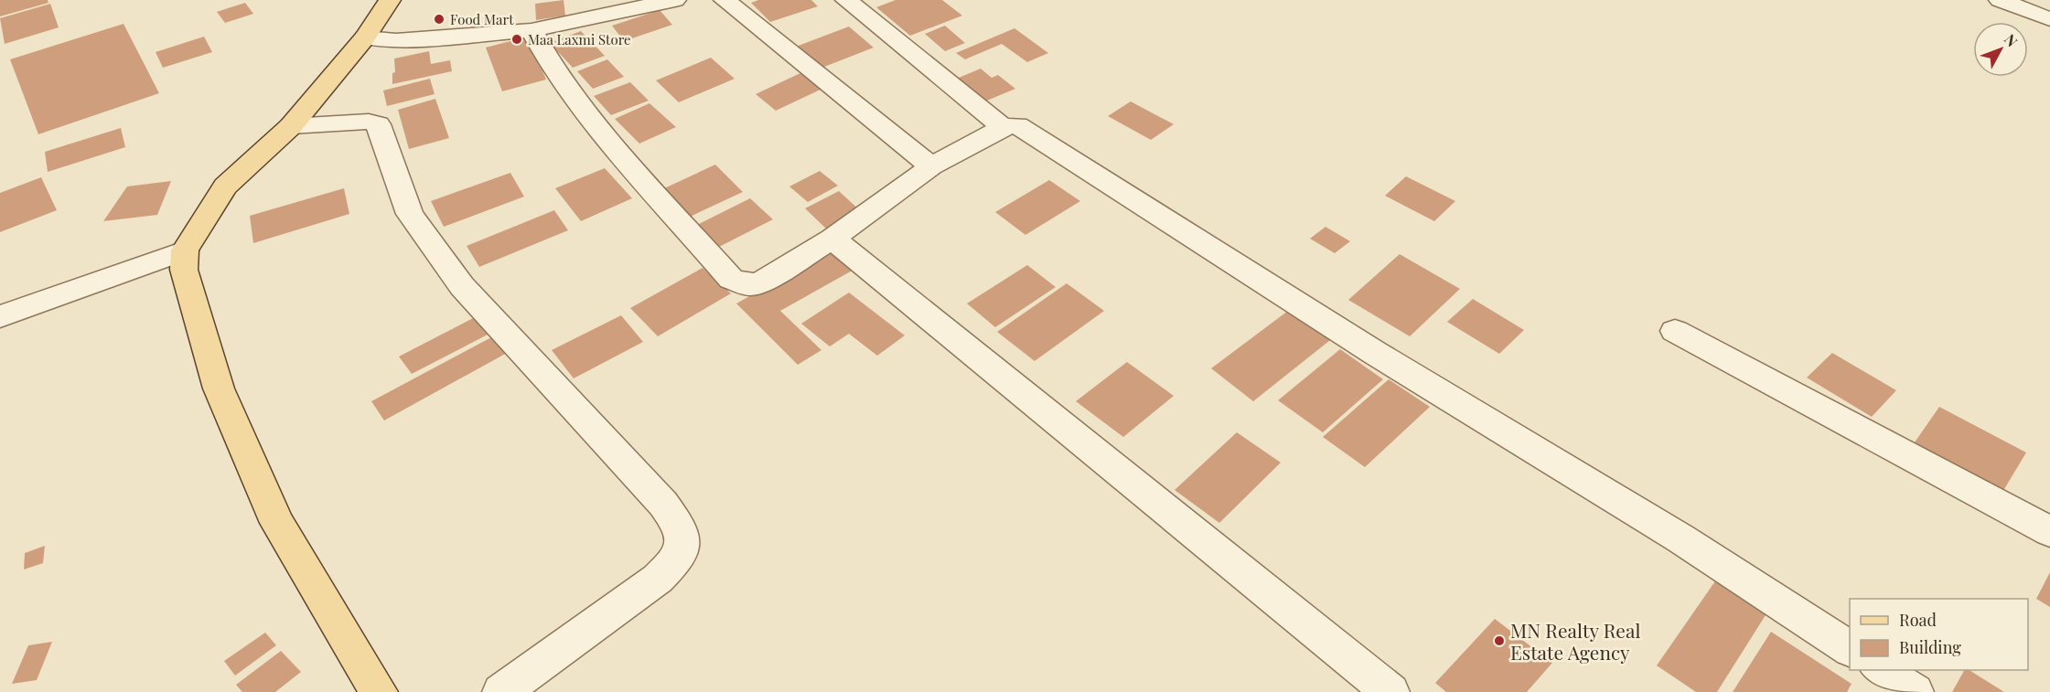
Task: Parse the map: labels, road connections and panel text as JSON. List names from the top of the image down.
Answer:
{
  "places": ["Food Mart", "Maa Laxmi Store", "MN Realty Real Estate Agency"],
  "legend": ["Road", "Building"],
  "north": "top right"
}
